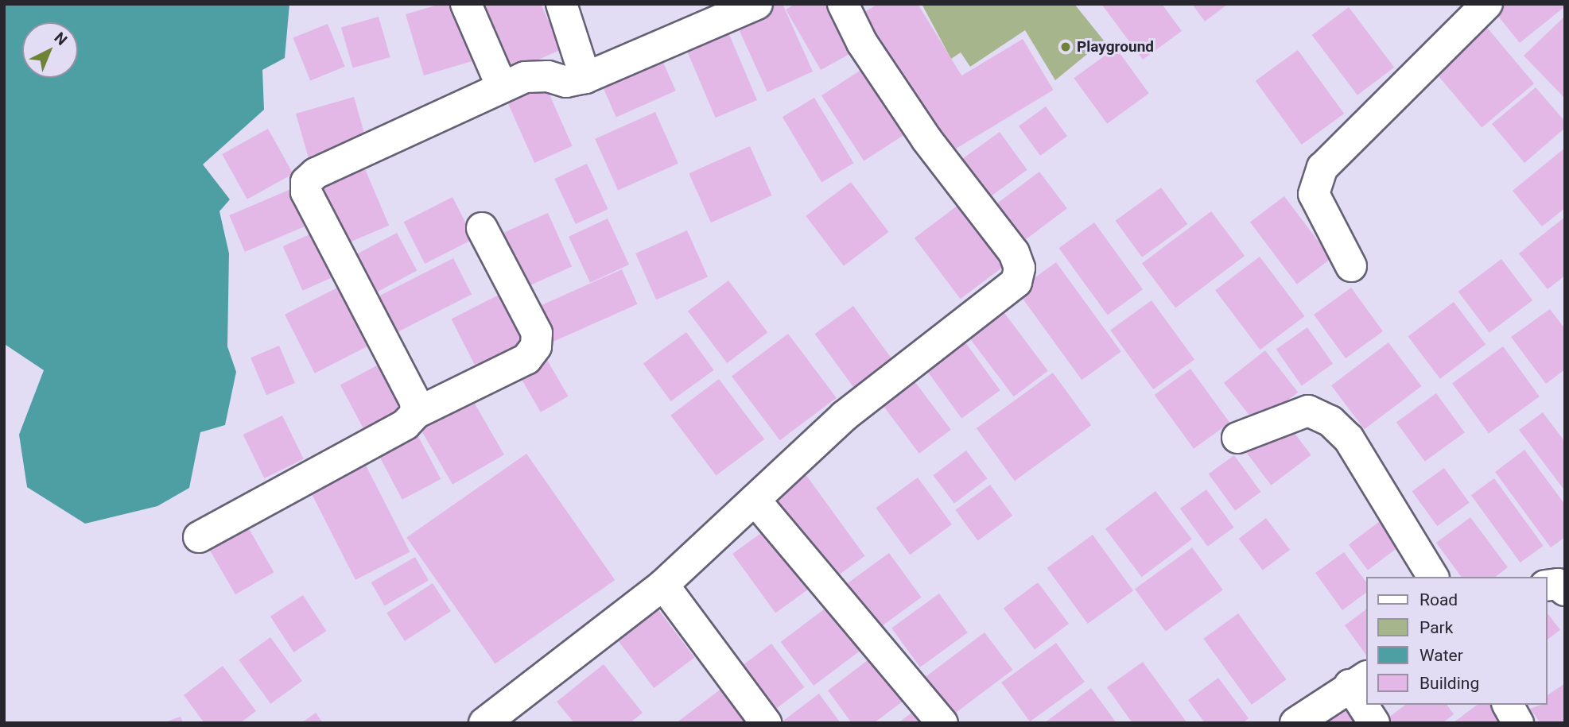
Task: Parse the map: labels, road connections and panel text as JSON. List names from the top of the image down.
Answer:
{
  "places": ["Playground"],
  "legend": [
    "Road",
    "Park",
    "Water",
    "Building"
  ],
  "north": "top right"
}
